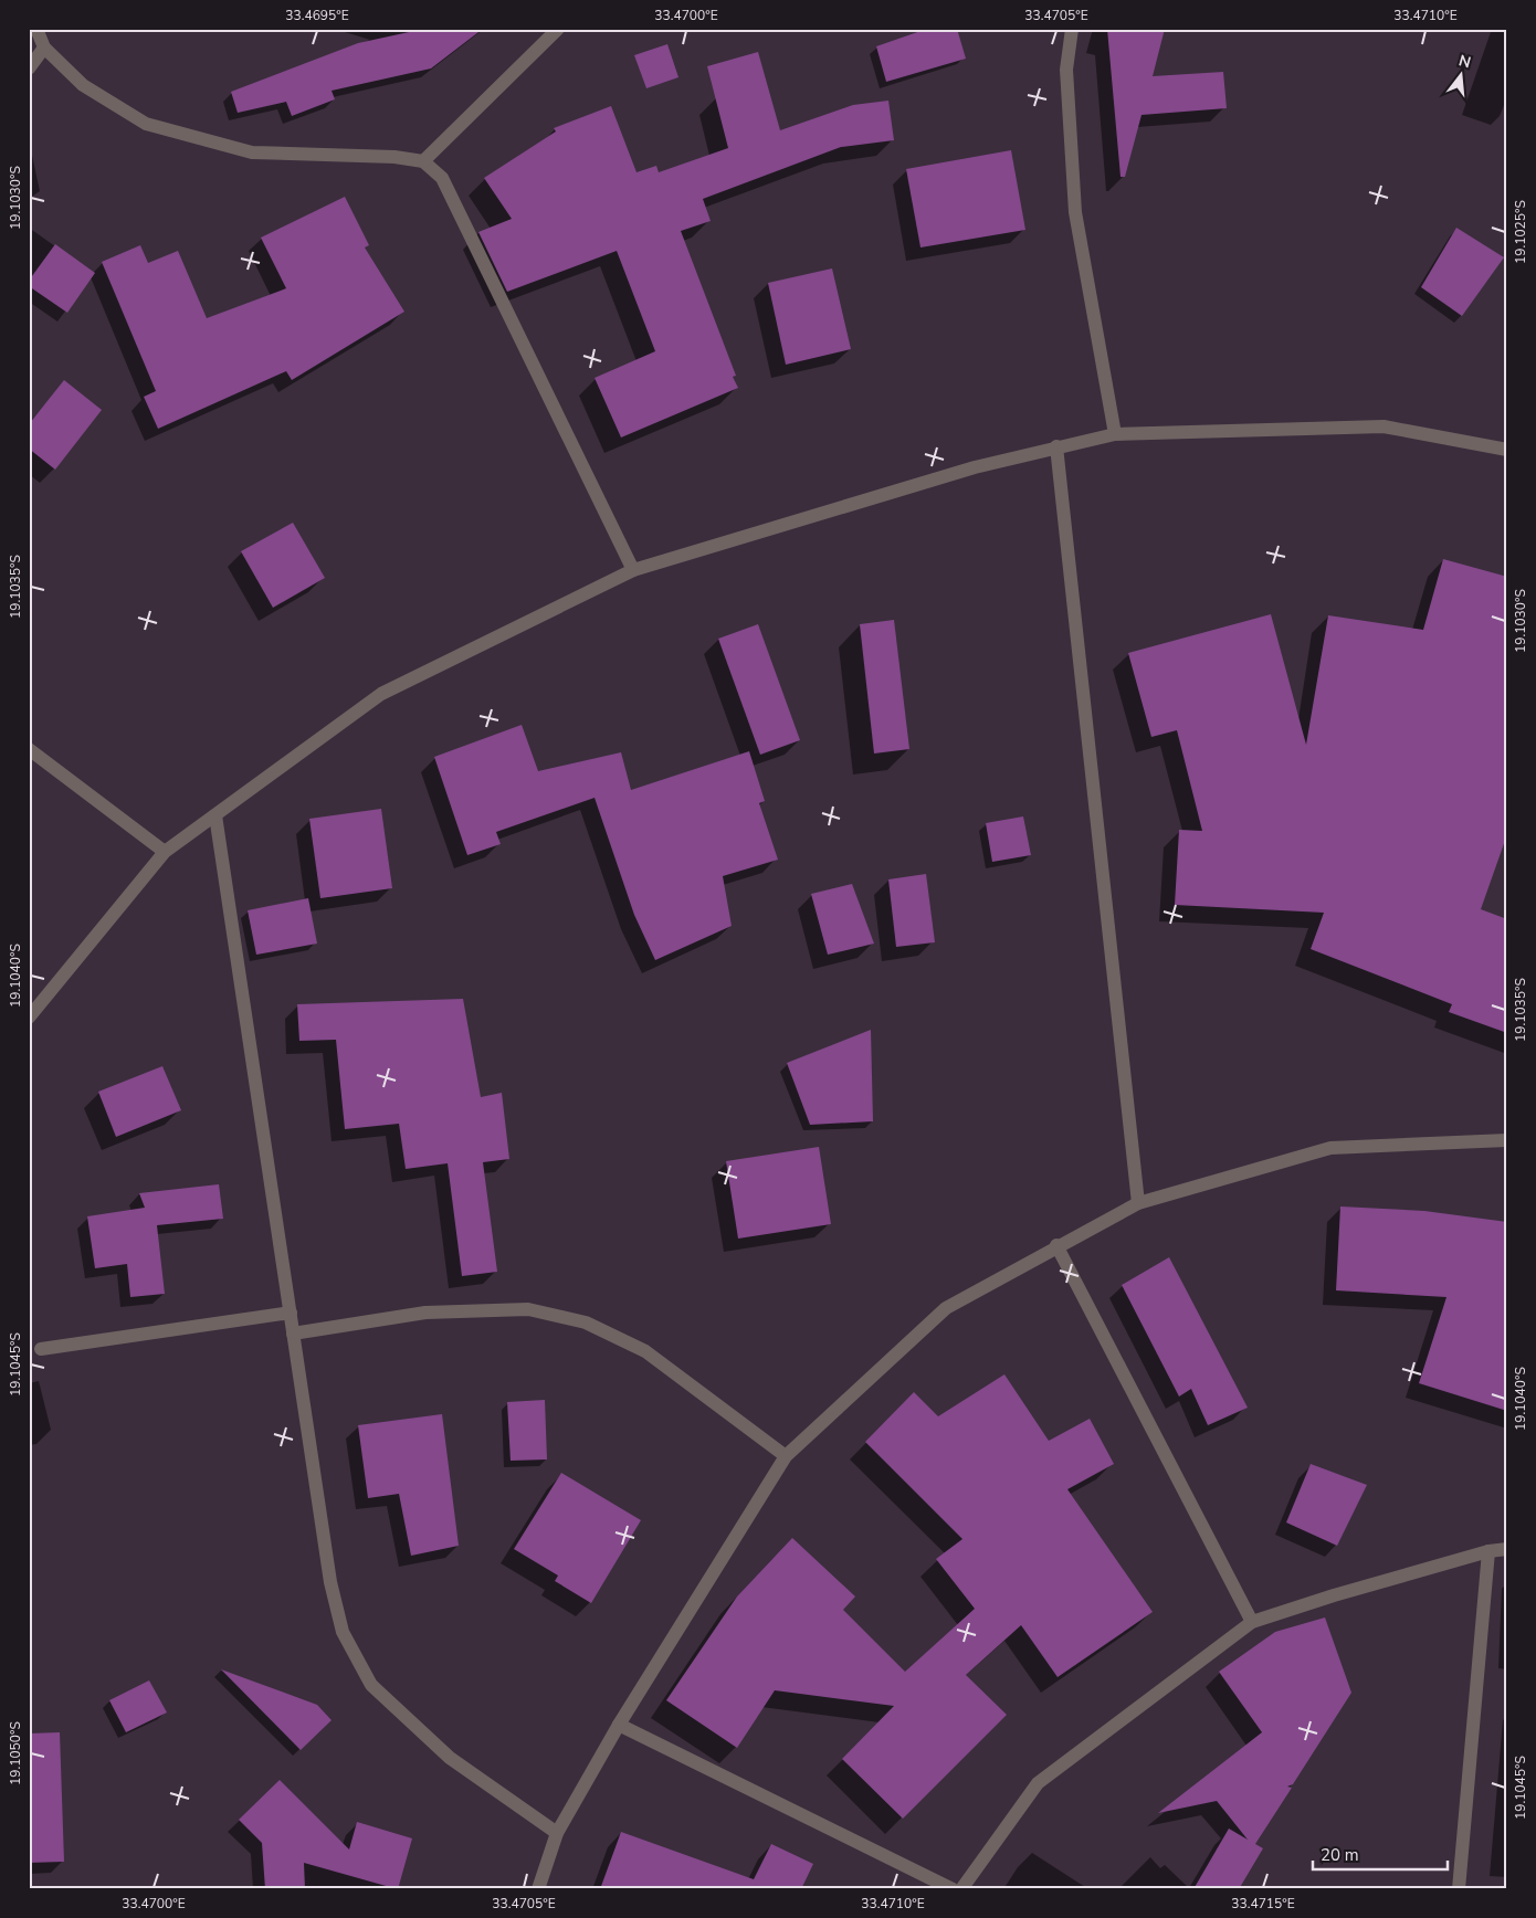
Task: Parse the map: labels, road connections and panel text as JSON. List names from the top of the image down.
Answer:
{
  "scale_bar": "20 m",
  "north": "top",
  "coordinates": [
    "33.4695°E",
    "33.4700°E",
    "33.4705°E",
    "33.4710°E",
    "19.1030°S",
    "19.1025°S",
    "19.1035°S",
    "19.1040°S",
    "19.1045°S",
    "19.1050°S",
    "33.4715°E"
  ]
}
